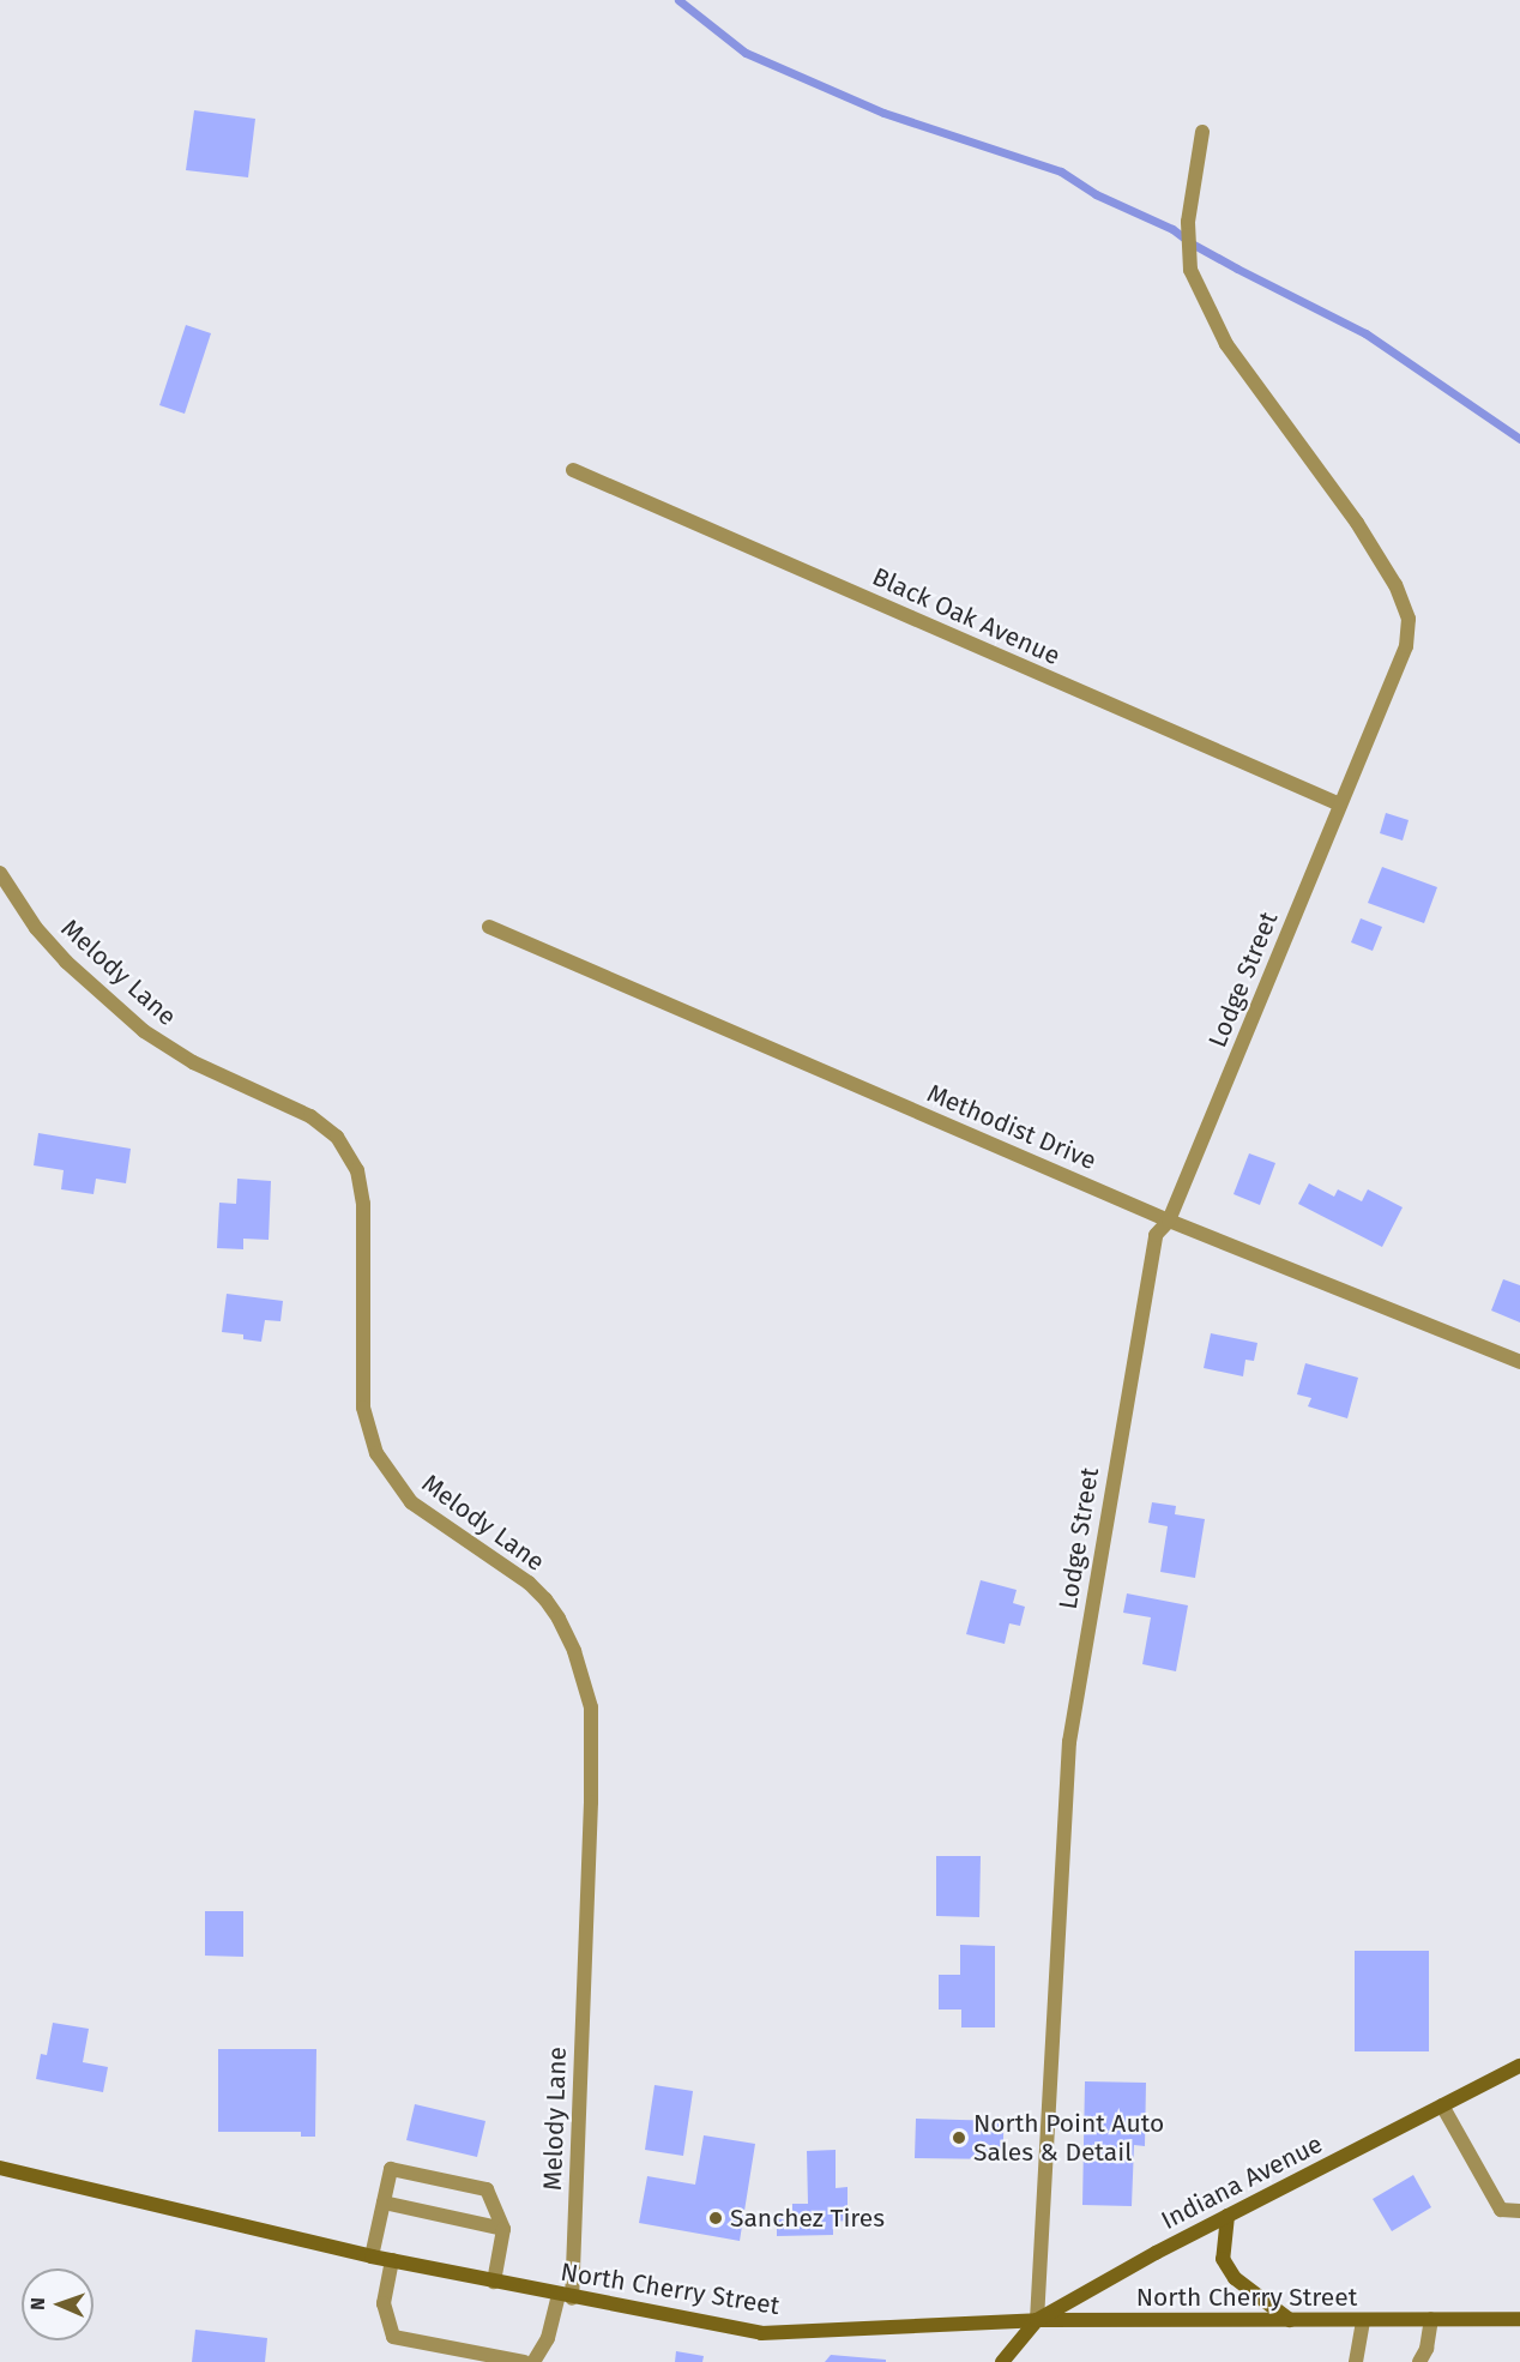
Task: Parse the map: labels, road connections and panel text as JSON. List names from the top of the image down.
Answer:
{
  "streets": {
    "main road": ["Indiana Avenue", "North Cherry Street"],
    "street": [
      "Black Oak Avenue",
      "Melody Lane",
      "Lodge Street",
      "Methodist Drive"
    ]
  },
  "crossings": [
    ["Black Oak Avenue", "Lodge Street"],
    ["Melody Lane", "North Cherry Street"],
    ["Lodge Street", "Methodist Drive"],
    ["Lodge Street", "Indiana Avenue"],
    ["Lodge Street", "North Cherry Street"],
    ["Indiana Avenue", "North Cherry Street"]
  ],
  "places": ["North Point Auto Sales & Detail", "Sanchez Tires"],
  "north": "left"
}
